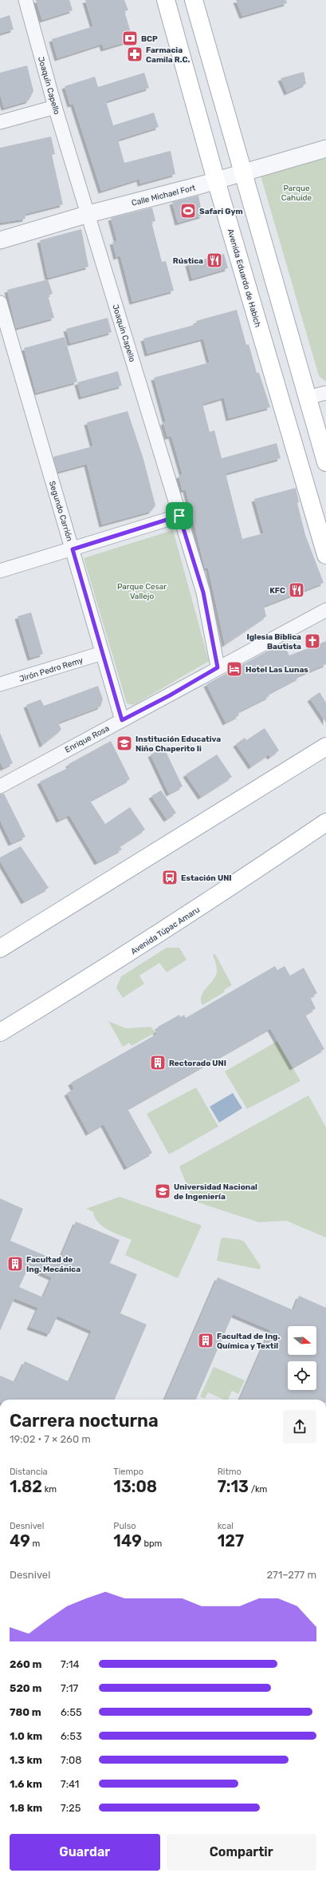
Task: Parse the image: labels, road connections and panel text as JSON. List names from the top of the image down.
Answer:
{
  "streets": {
    "main road": ["Avenida Eduardo de Habich", "Avenida Túpac Amaru"],
    "street": [
      "Joaquín Capello",
      "Calle Michael Fort",
      "Segundo Carrión",
      "Jirón Pedro Remy",
      "Enrique Rosa"
    ]
  },
  "crossings": [
    ["Joaquín Capello", "Calle Michael Fort"],
    ["Joaquín Capello", "Enrique Rosa"],
    ["Calle Michael Fort", "Avenida Eduardo de Habich"],
    ["Segundo Carrión", "Jirón Pedro Remy"],
    ["Segundo Carrión", "Enrique Rosa"]
  ],
  "parks": ["Parque Cahuide", "Parque Cesar Vallejo"],
  "places": {
    "bank": ["BCP"],
    "pharmacy": ["Farmacia Camila R.C."],
    "sports": ["Safari Gym"],
    "restaurant": ["Rústica", "KFC"],
    "church": ["Iglesia Biblica Bautista"],
    "hotel": ["Hotel Las Lunas"],
    "school or university": ["Institución Educativa Niño Chaperito Ii", "Universidad Nacional de Ingeniería"],
    "bus stop": ["Estación UNI"],
    "building": ["Rectorado UNI", "Facultad de Ing. Mecánica", "Facultad de Ing. Química y Textil"]
  },
  "north": "right",
  "page": {
    "heading": ["Carrera nocturna", "19:02 · 7 × 260 m"],
    "stats": [
      ["Distancia", "1.82 km"],
      ["Tiempo", "13:08"],
      ["Ritmo", "7:13 /km"],
      ["Desnivel", "49 m"],
      ["Pulso", "149 bpm"],
      ["kcal", "127"]
    ],
    "chart": ["Desnivel", "271–277 m"],
    "list": [
      {
        "name": "260 m",
        "note": "7:14"
      },
      {
        "name": "520 m",
        "note": "7:17"
      },
      {
        "name": "780 m",
        "note": "6:55"
      },
      {
        "name": "1.0 km",
        "note": "6:53"
      },
      {
        "name": "1.3 km",
        "note": "7:08"
      },
      {
        "name": "1.6 km",
        "note": "7:41"
      },
      {
        "name": "1.8 km",
        "note": "7:25"
      }
    ],
    "buttons": ["Guardar", "Compartir"]
  }
}
